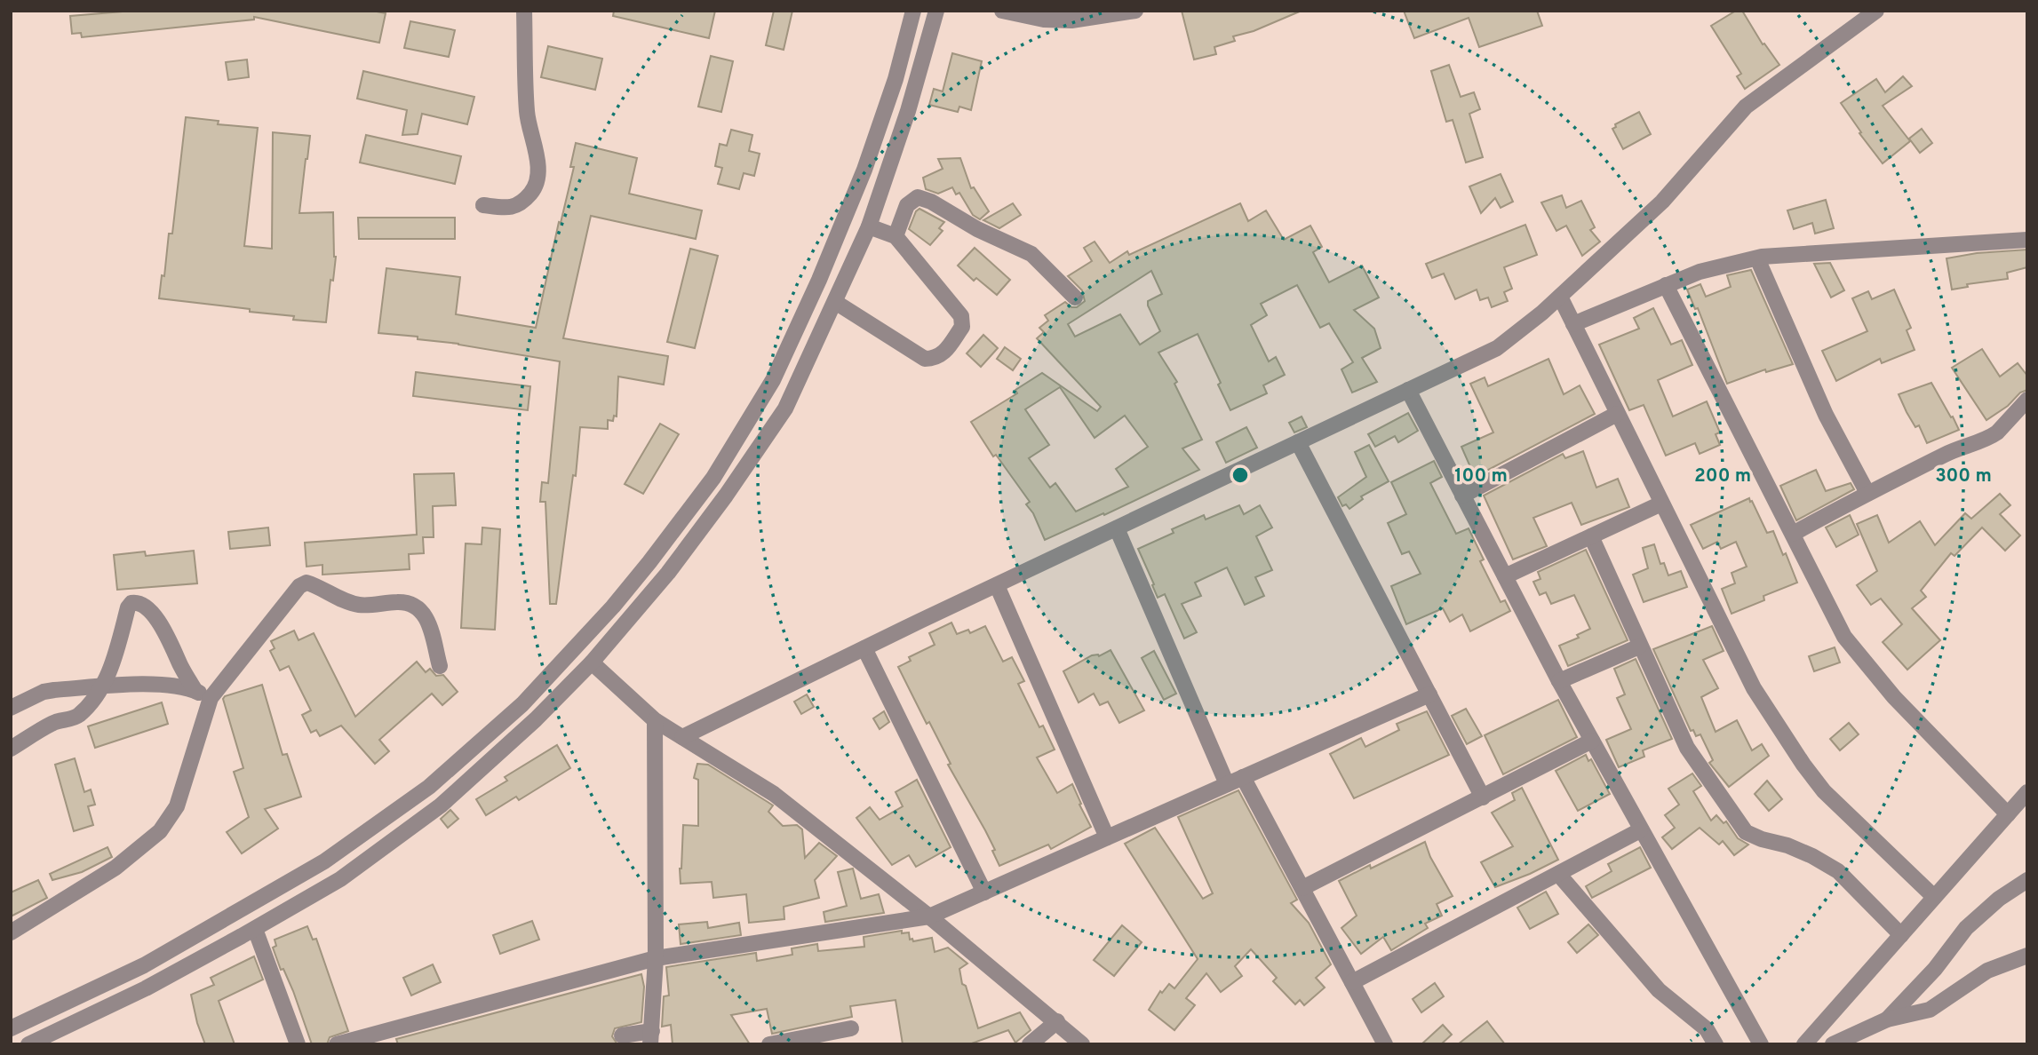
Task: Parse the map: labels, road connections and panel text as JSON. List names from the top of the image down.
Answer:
{
  "rings": ["100 m", "200 m", "300 m"]
}
